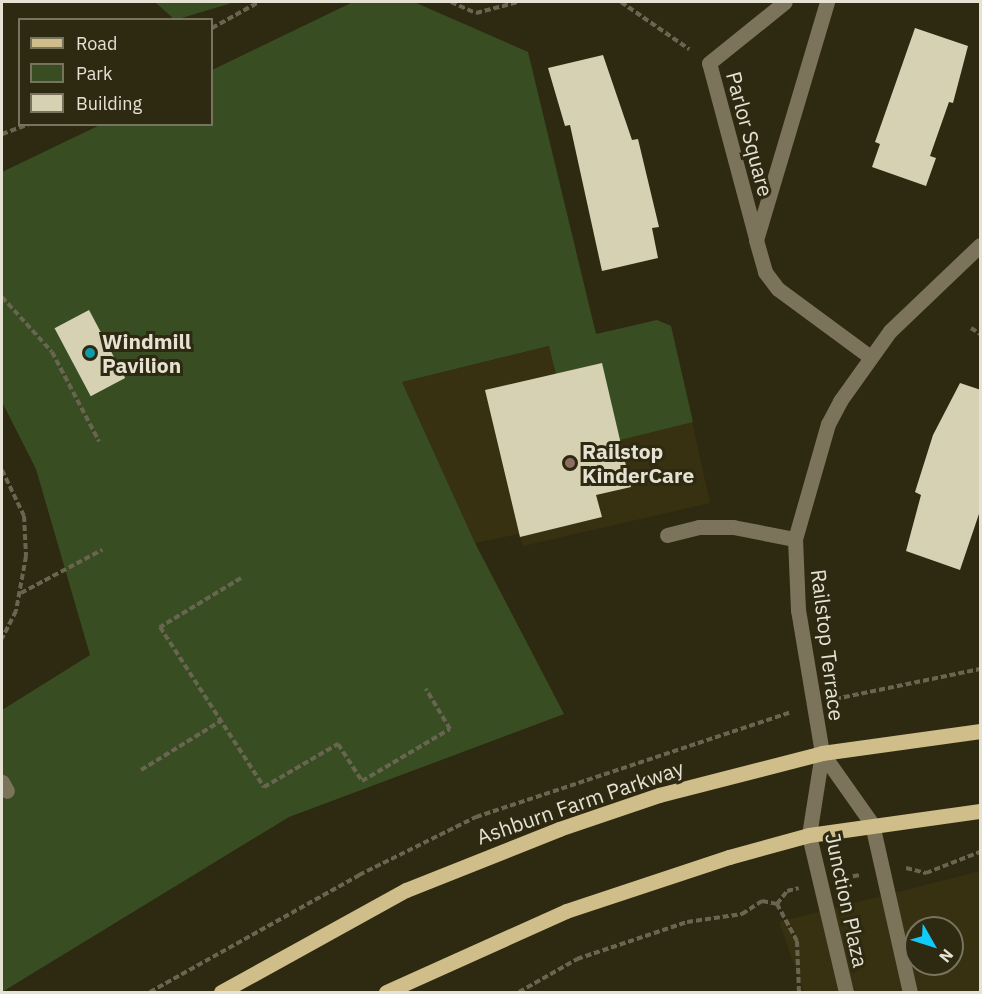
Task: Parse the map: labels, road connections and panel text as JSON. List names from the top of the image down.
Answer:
{
  "streets": {
    "main road": ["Ashburn Farm Parkway"],
    "street": ["Parlor Square", "Railstop Terrace", "Junction Plaza"]
  },
  "crossings": [
    ["Parlor Square", "Railstop Terrace"],
    ["Railstop Terrace", "Ashburn Farm Parkway"],
    ["Railstop Terrace", "Junction Plaza"],
    ["Ashburn Farm Parkway", "Junction Plaza"]
  ],
  "places": ["Windmill Pavilion", "Railstop KinderCare"],
  "legend": ["Road", "Park", "Building"],
  "north": "bottom right"
}
